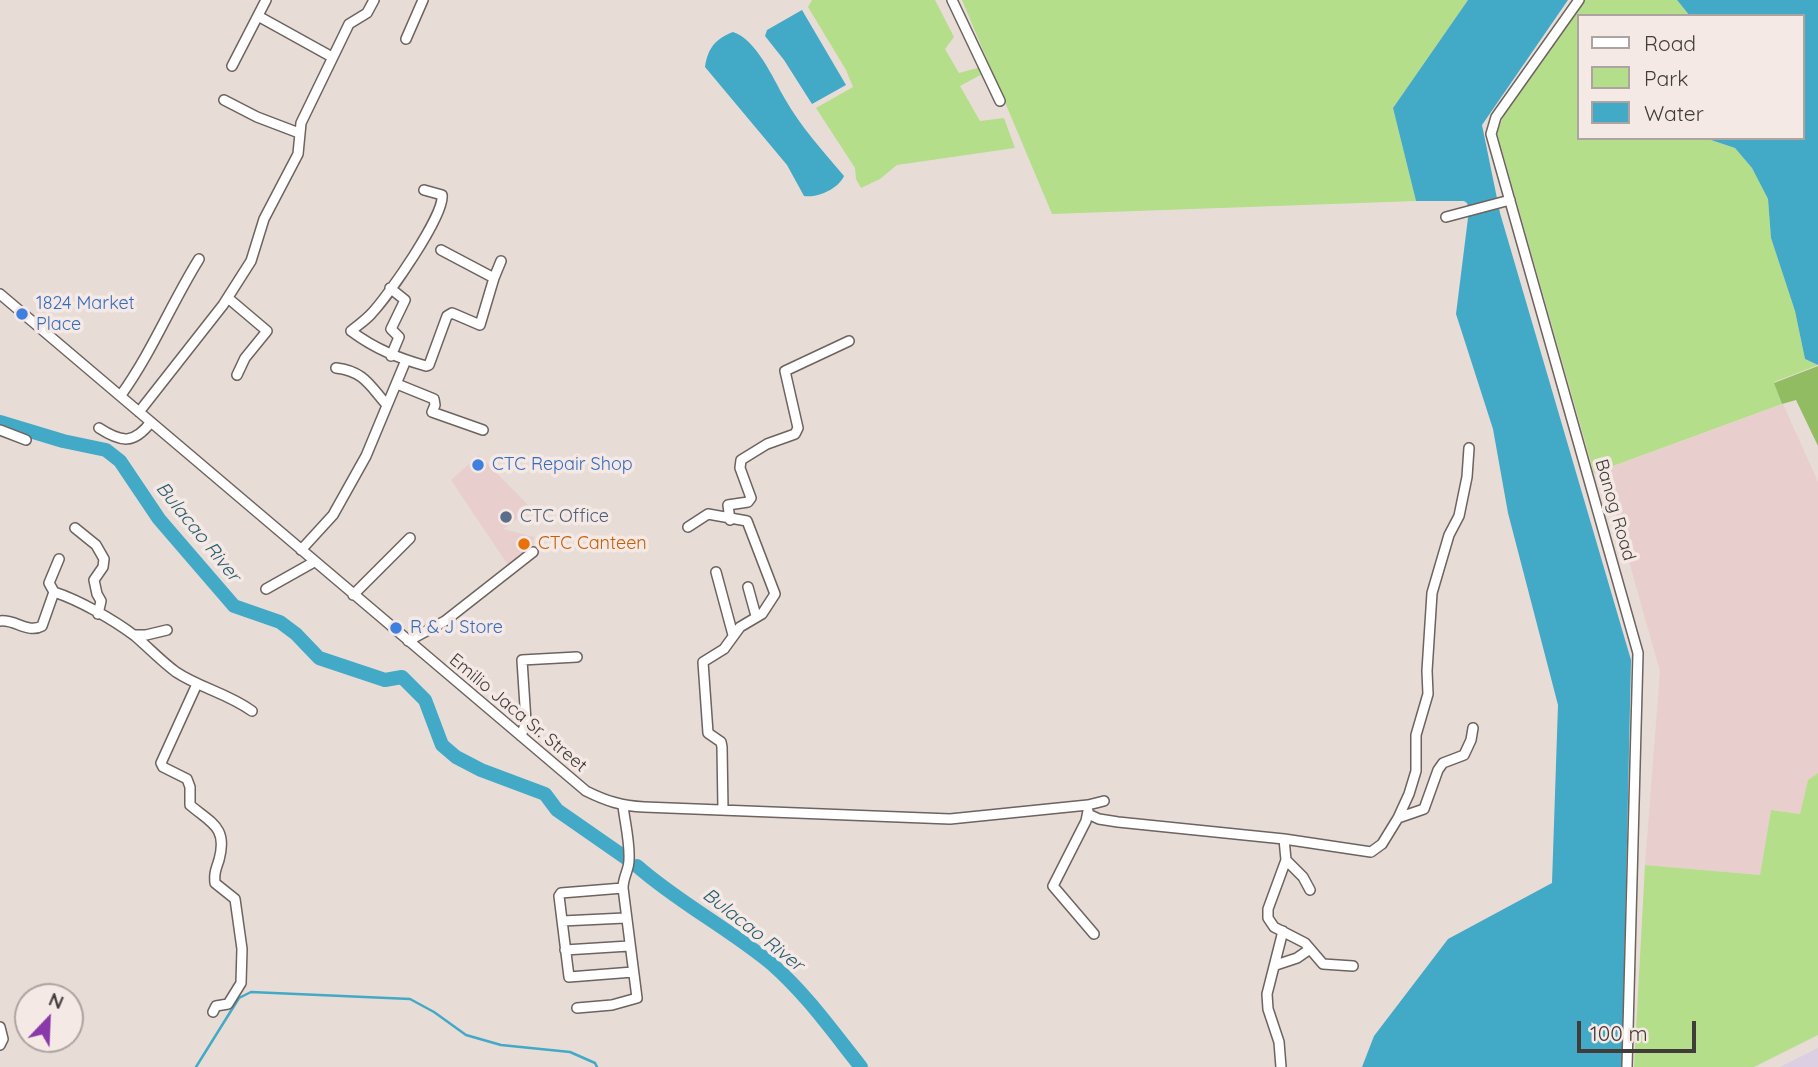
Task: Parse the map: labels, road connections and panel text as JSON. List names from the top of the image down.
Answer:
{
  "streets": {
    "street": ["Banog Road", "Emilio Jaca Sr. Street"]
  },
  "water": ["Bulacao River"],
  "places": [
    "1824 Market Place",
    "CTC Repair Shop",
    "CTC Office",
    "CTC Canteen",
    "R & J Store"
  ],
  "legend": ["Road", "Park", "Water"],
  "scale_bar": "100 m",
  "north": "top right"
}
